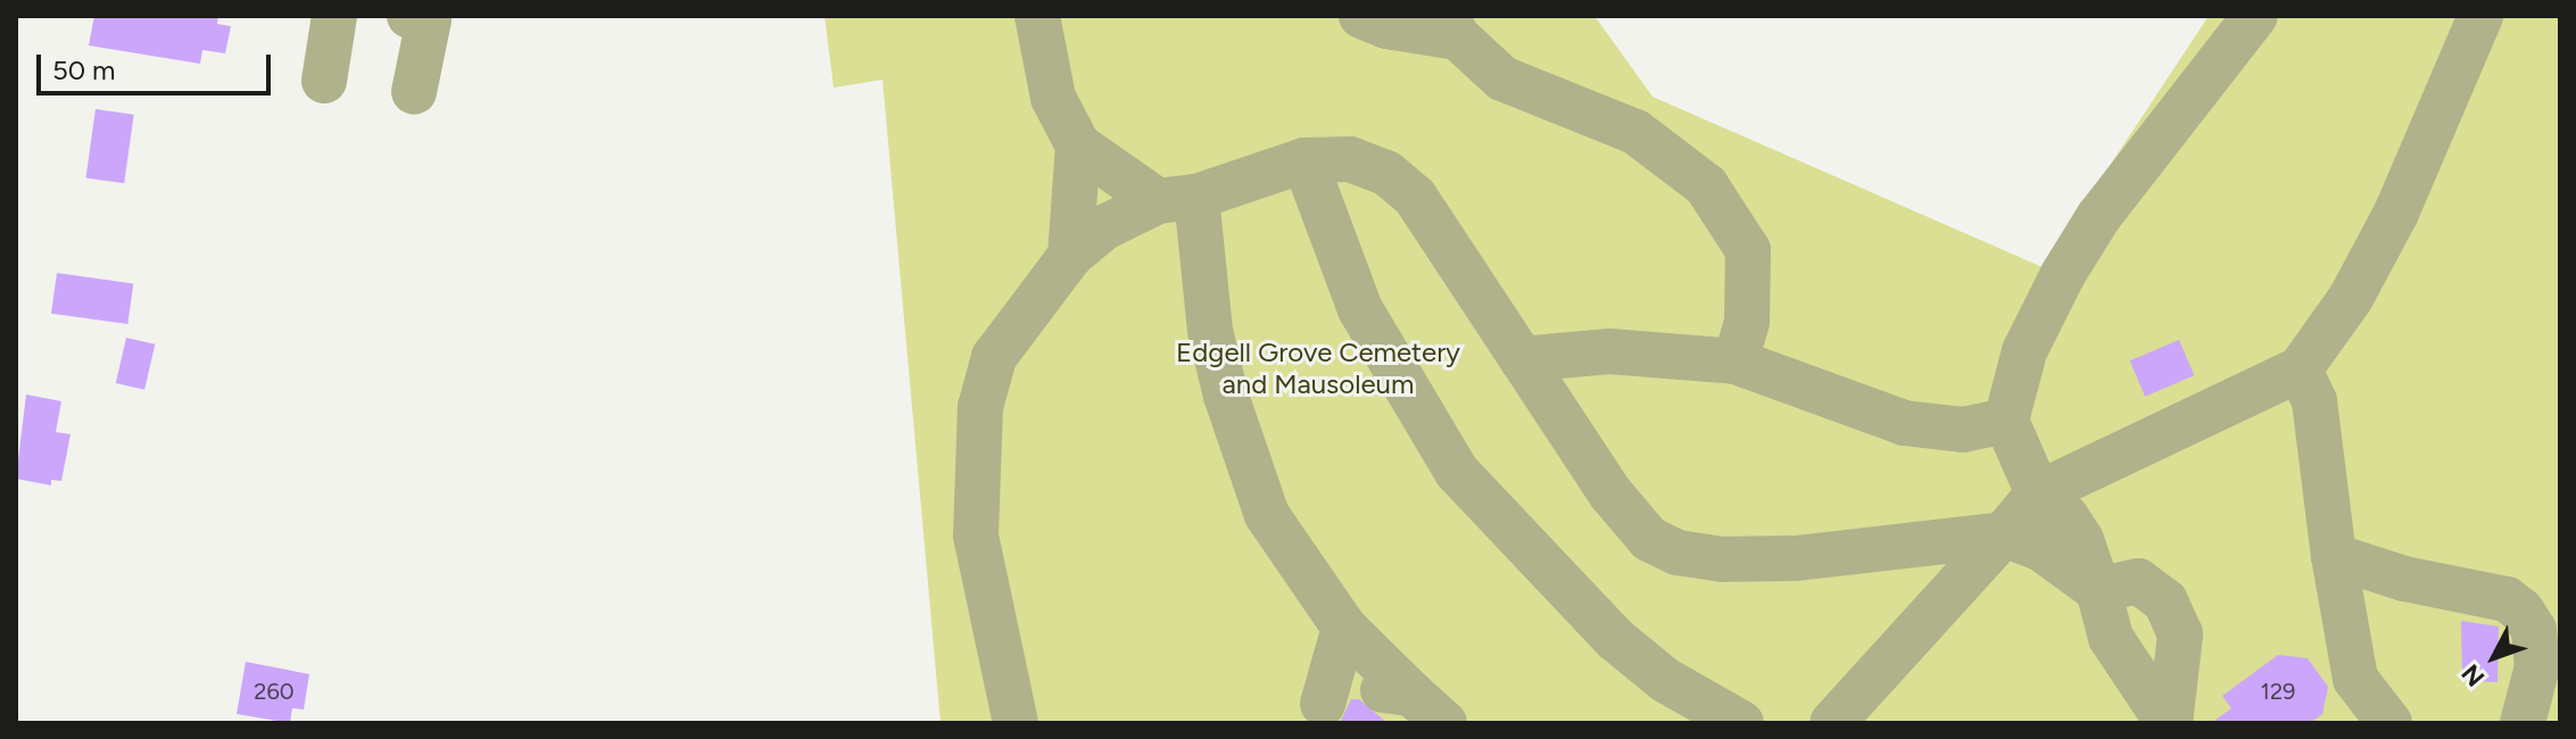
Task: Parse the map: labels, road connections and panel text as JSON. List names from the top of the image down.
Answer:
{
  "parks": ["Edgell Grove Cemetery and Mausoleum"],
  "house_numbers": ["260", "129"],
  "scale_bar": "50 m",
  "north": "bottom left"
}
